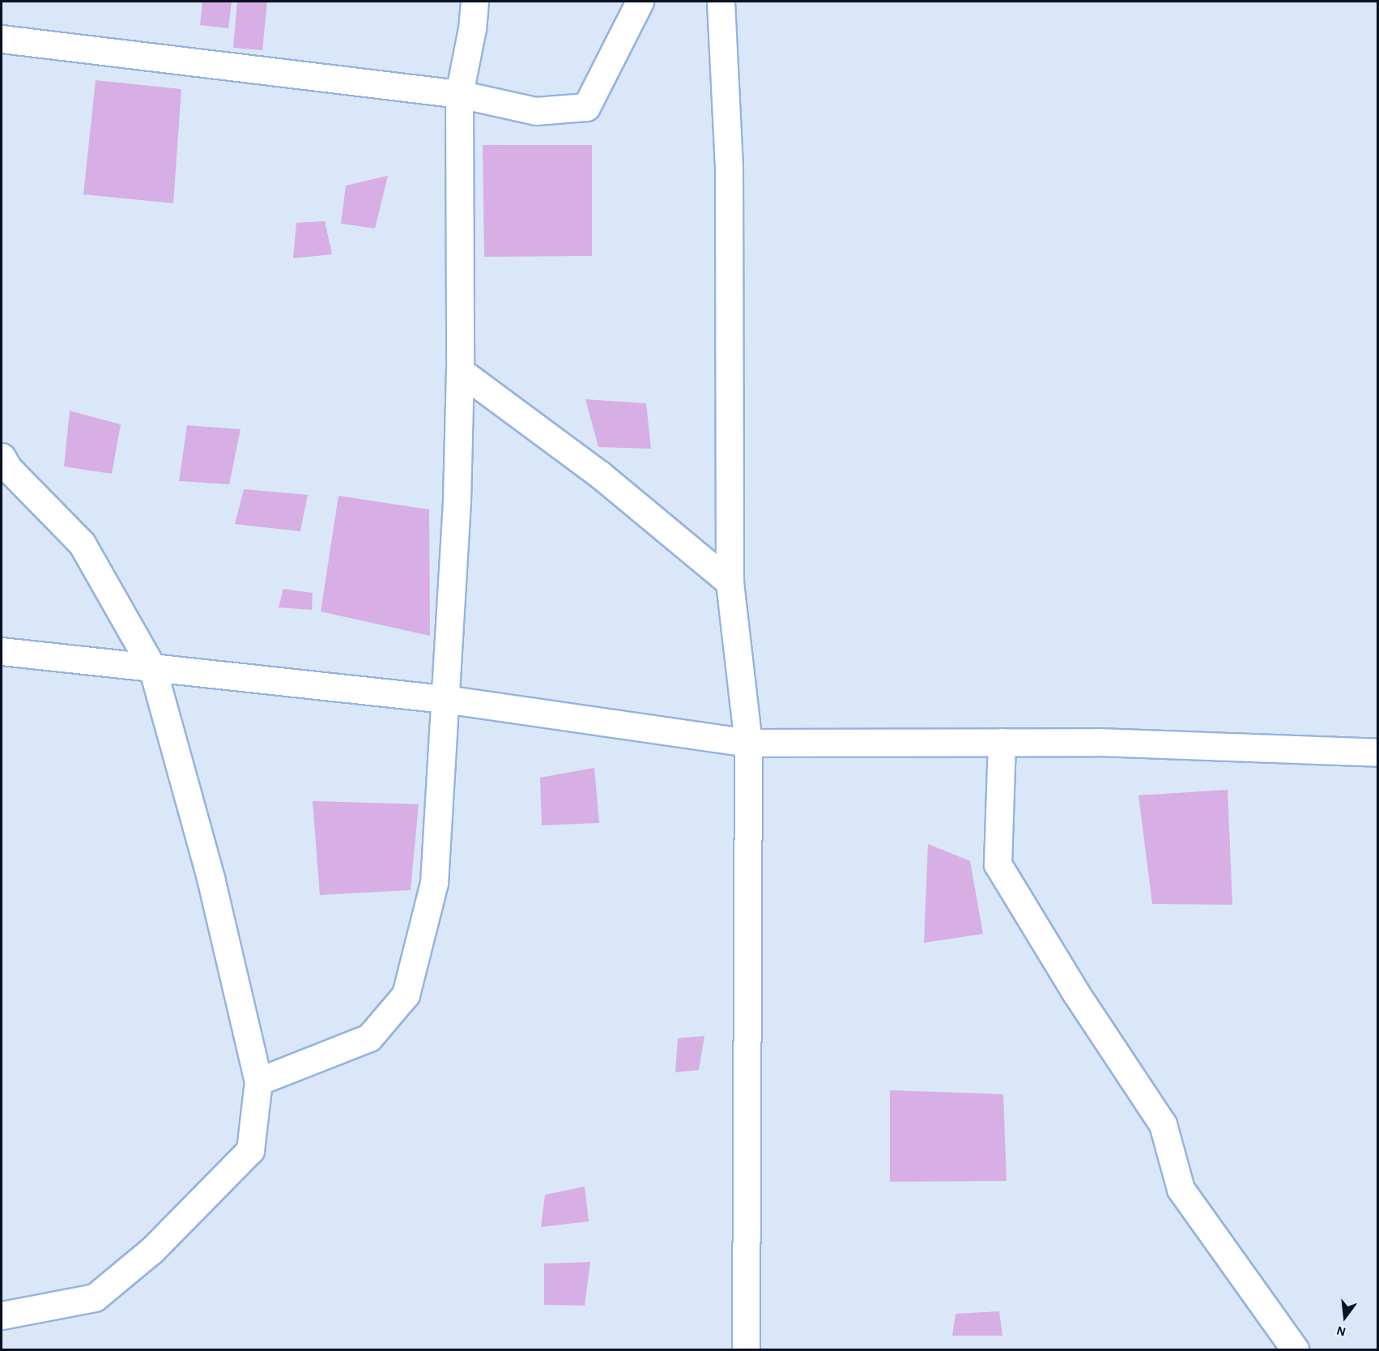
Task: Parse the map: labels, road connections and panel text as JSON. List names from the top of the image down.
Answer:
{
  "north": "bottom"
}
